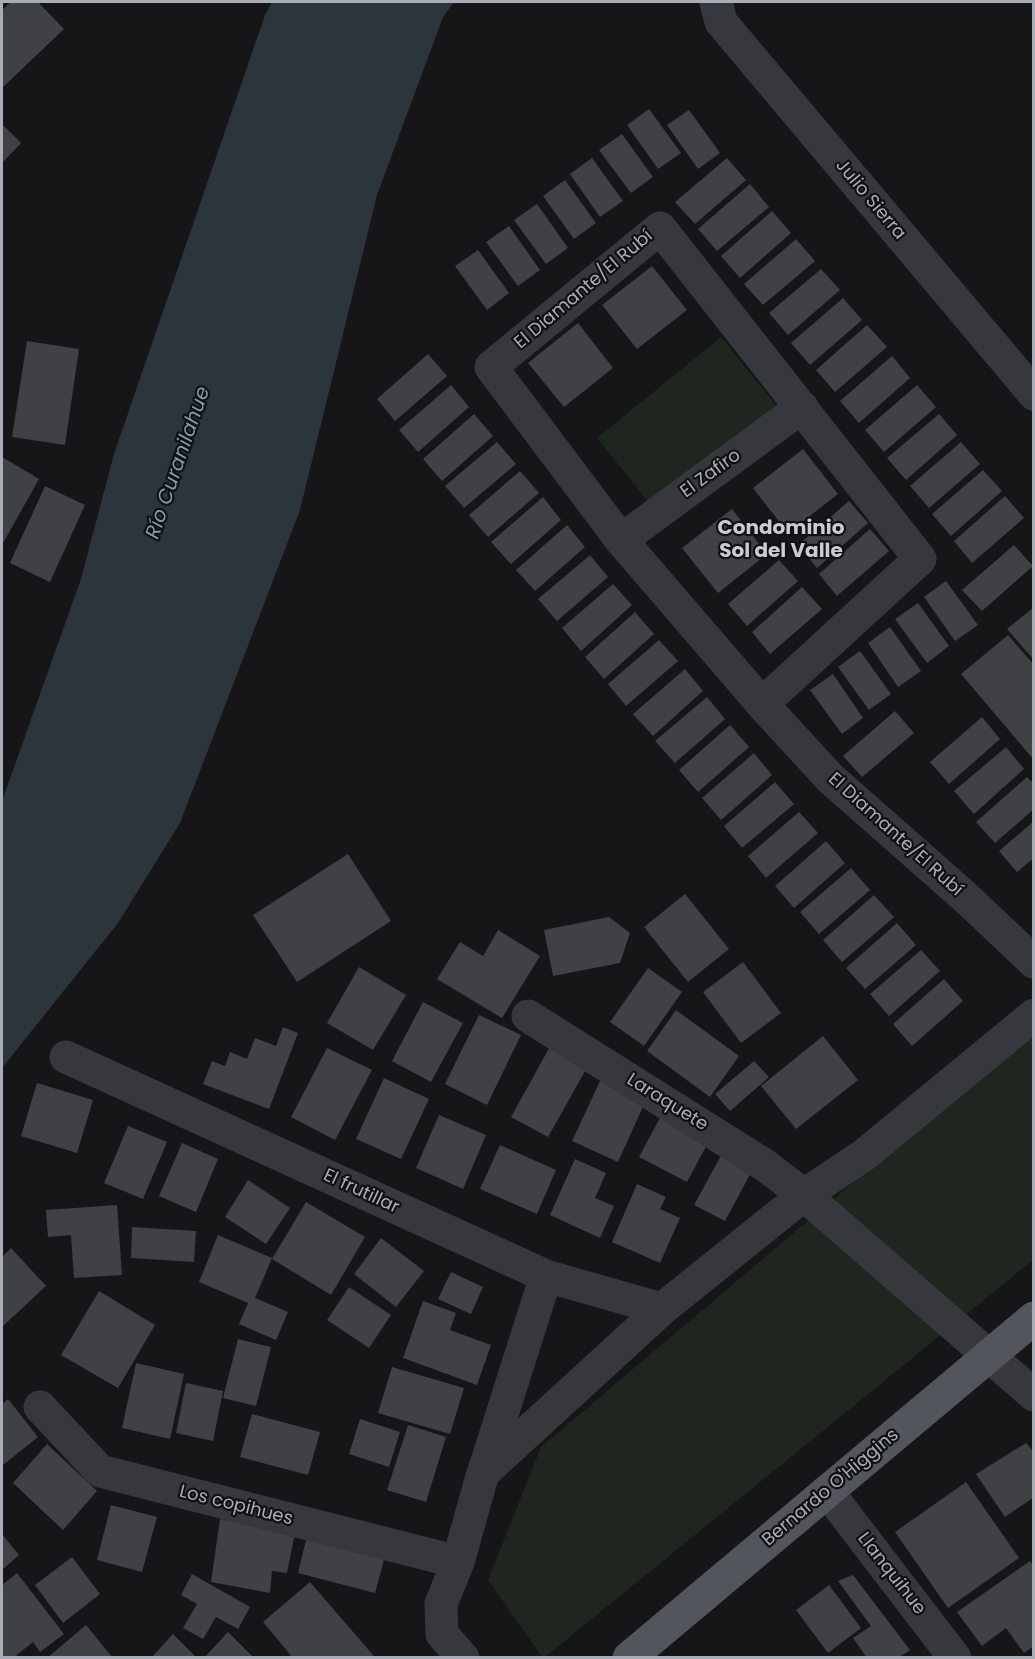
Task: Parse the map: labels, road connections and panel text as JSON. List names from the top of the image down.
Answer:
{
  "streets": {
    "main road": ["Bernardo O'Higgins"],
    "street": [
      "Julio Sierra",
      "El Diamante/El Rubí",
      "El Zafiro",
      "Laraquete",
      "El frutillar",
      "Los copihues",
      "Llanquihue"
    ]
  },
  "crossings": [
    ["El Diamante/El Rubí", "El Zafiro"],
    ["Laraquete", "Bernardo O'Higgins"],
    ["Bernardo O'Higgins", "Llanquihue"]
  ],
  "districts": ["Condominio Sol del Valle"],
  "water": ["Río Curanilahue"]
}
